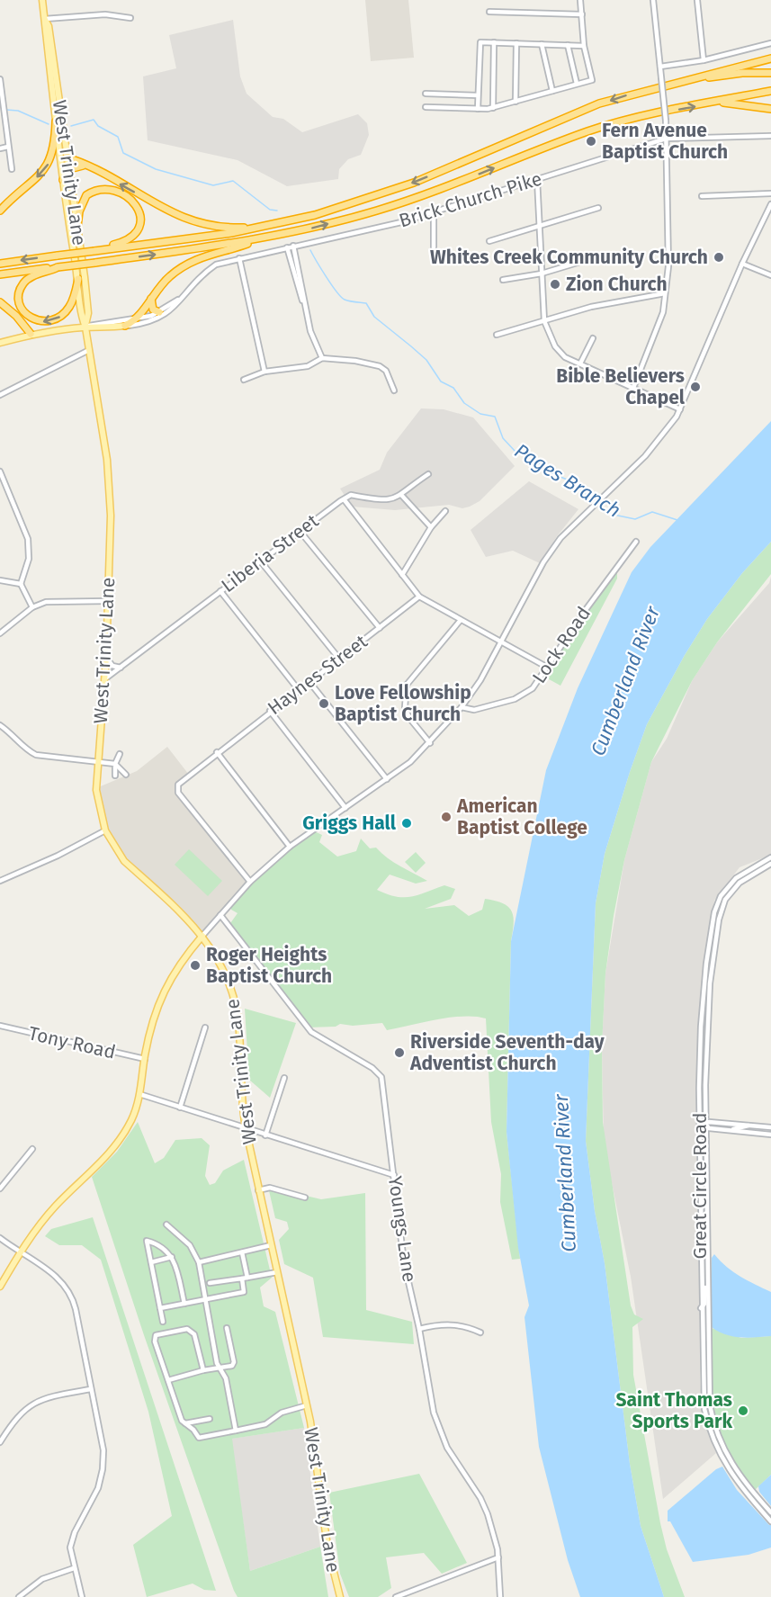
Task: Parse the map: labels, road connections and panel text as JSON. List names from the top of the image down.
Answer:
{
  "streets": {
    "main road": ["West Trinity Lane", "Brick Church Pike"],
    "street": [
      "Liberia Street",
      "Lock Road",
      "Haynes Street",
      "Tony Road",
      "Great Circle Road",
      "Youngs Lane"
    ]
  },
  "crossings": [
    ["West Trinity Lane", "Brick Church Pike"],
    ["West Trinity Lane", "Liberia Street"]
  ],
  "water": ["Pages Branch", "Cumberland River"],
  "places": [
    "Fern Avenue Baptist Church",
    "Whites Creek Community Church",
    "Zion Church",
    "Bible Believers Chapel",
    "Love Fellowship Baptist Church",
    "American Baptist College",
    "Griggs Hall",
    "Roger Heights Baptist Church",
    "Riverside Seventh-day Adventist Church",
    "Saint Thomas Sports Park"
  ]
}
